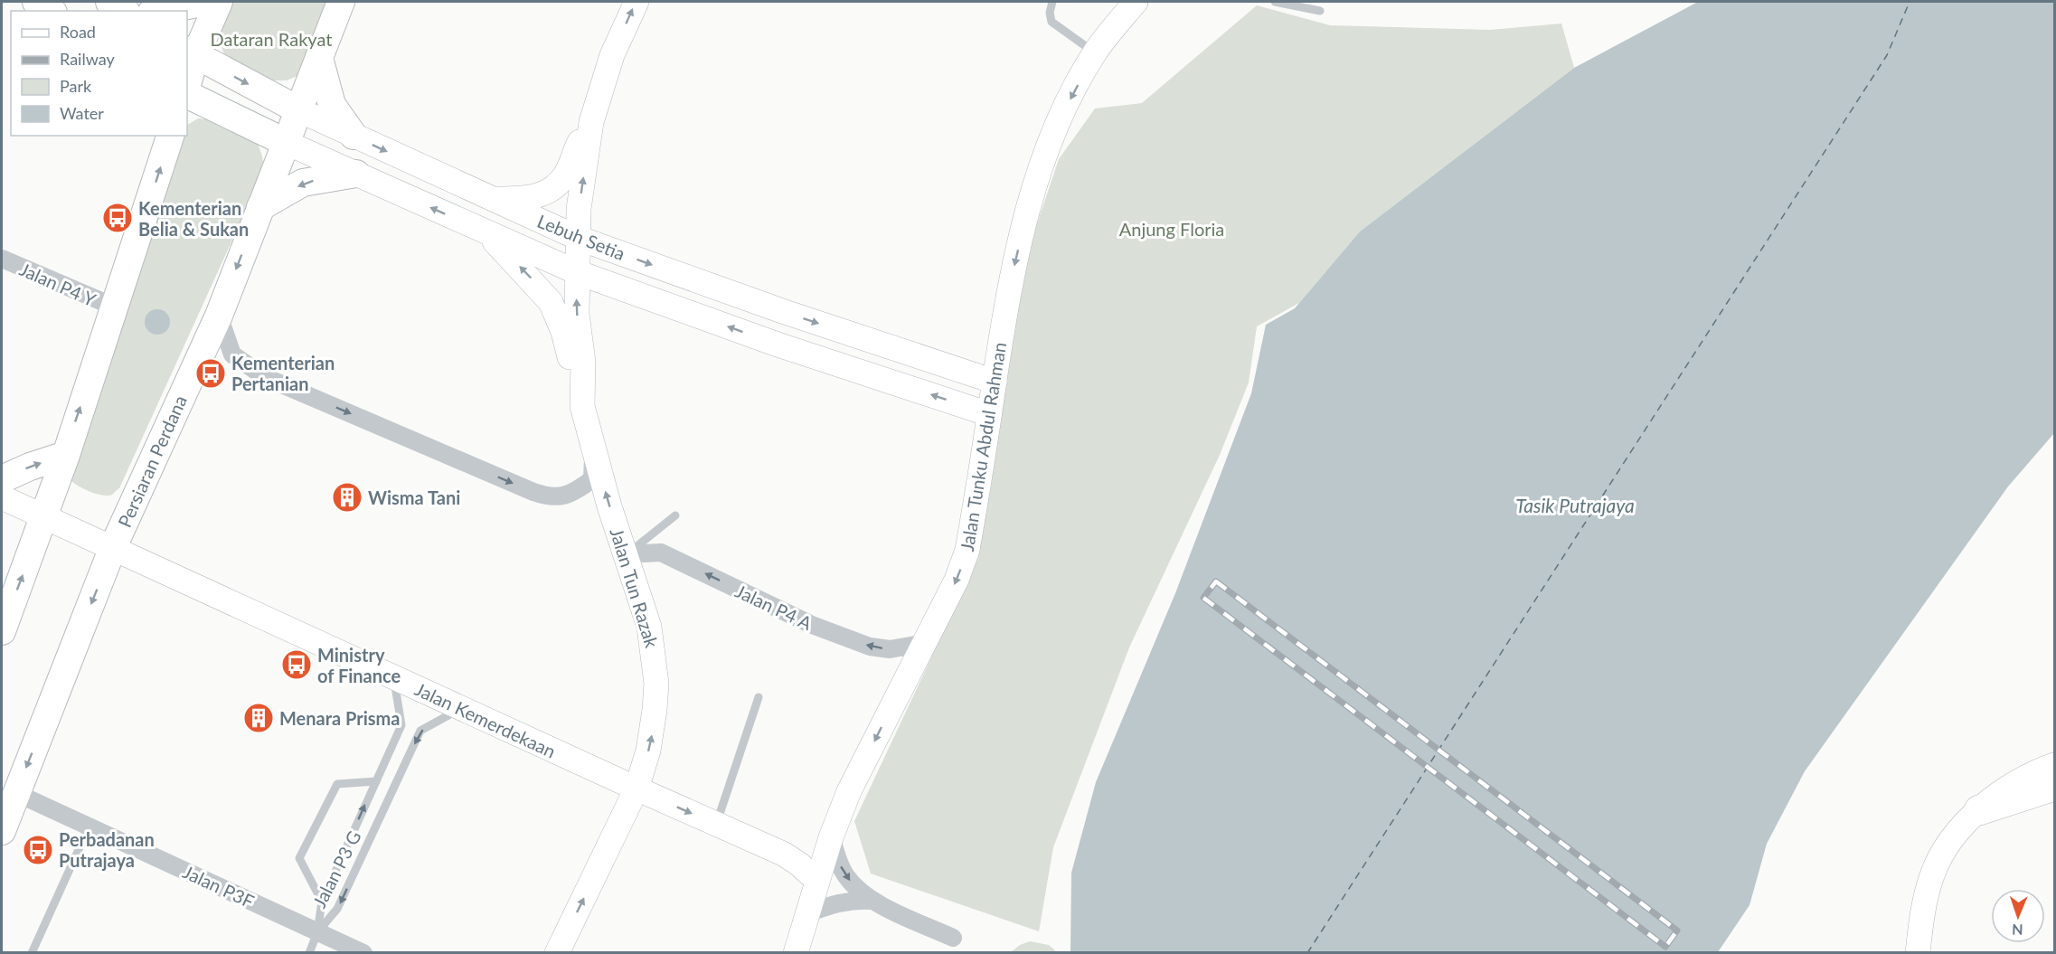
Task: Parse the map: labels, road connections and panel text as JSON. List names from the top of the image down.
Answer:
{
  "streets": {
    "main road": ["Lebuh Setia", "Persiaran Perdana"],
    "street": [
      "Jalan P4 Y",
      "Jalan Tunku Abdul Rahman",
      "Jalan Tun Razak",
      "Jalan P4 A",
      "Jalan Kemerdekaan",
      "Jalan P3F"
    ],
    "lane": ["Jalan P3 G"]
  },
  "crossings": [
    ["Lebuh Setia", "Jalan Tunku Abdul Rahman"],
    ["Lebuh Setia", "Persiaran Perdana"],
    ["Lebuh Setia", "Jalan Tun Razak"],
    ["Jalan Tunku Abdul Rahman", "Jalan P4 A"],
    ["Jalan Tunku Abdul Rahman", "Jalan Kemerdekaan"],
    ["Persiaran Perdana", "Jalan Kemerdekaan"],
    ["Persiaran Perdana", "Jalan P3F"],
    ["Jalan Tun Razak", "Jalan P4 A"],
    ["Jalan Tun Razak", "Jalan Kemerdekaan"],
    ["Jalan Kemerdekaan", "Jalan P3 G"],
    ["Jalan P3 G", "Jalan P3F"]
  ],
  "one_way": ["Jalan Tunku Abdul Rahman", "Jalan Tun Razak", "Jalan P4 A"],
  "water": ["Tasik Putrajaya"],
  "parks": ["Dataran Rakyat", "Anjung Floria"],
  "places": {
    "bus stop": [
      "Kementerian Belia & Sukan",
      "Kementerian Pertanian",
      "Ministry of Finance",
      "Perbadanan Putrajaya"
    ],
    "building": ["Wisma Tani", "Menara Prisma"]
  },
  "legend": [
    "Road",
    "Railway",
    "Park",
    "Water"
  ],
  "north": "bottom"
}
